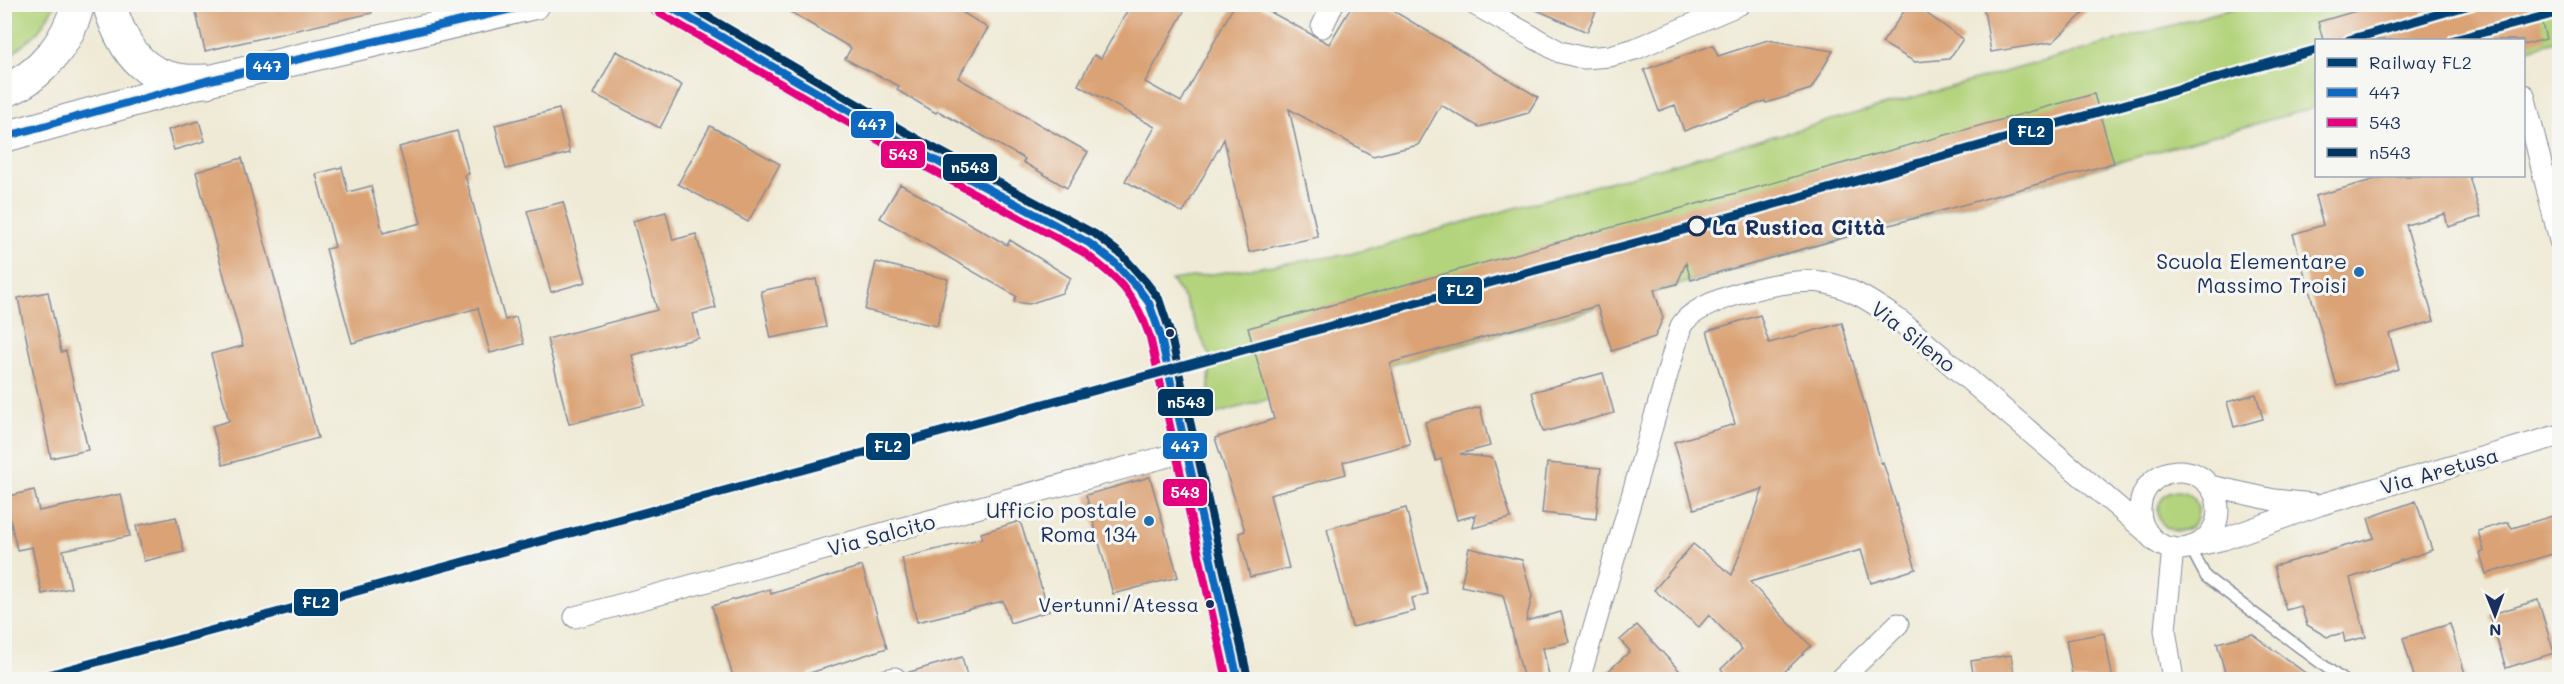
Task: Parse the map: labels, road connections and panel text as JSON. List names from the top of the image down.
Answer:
{
  "streets": {
    "street": ["Via Sileno", "Via Aretusa", "Via Salcito"]
  },
  "places": [
    "La Rustica Città",
    "Scuola Elementare Massimo Troisi",
    "Ufficio postale Roma 134",
    "Vertunni/Atessa"
  ],
  "lines": [
    "rail line FL2",
    "transit line 447",
    "transit line n543",
    "transit line 543"
  ],
  "legend": [
    "Railway FL2",
    "447",
    "543",
    "n543"
  ],
  "north": "bottom"
}
